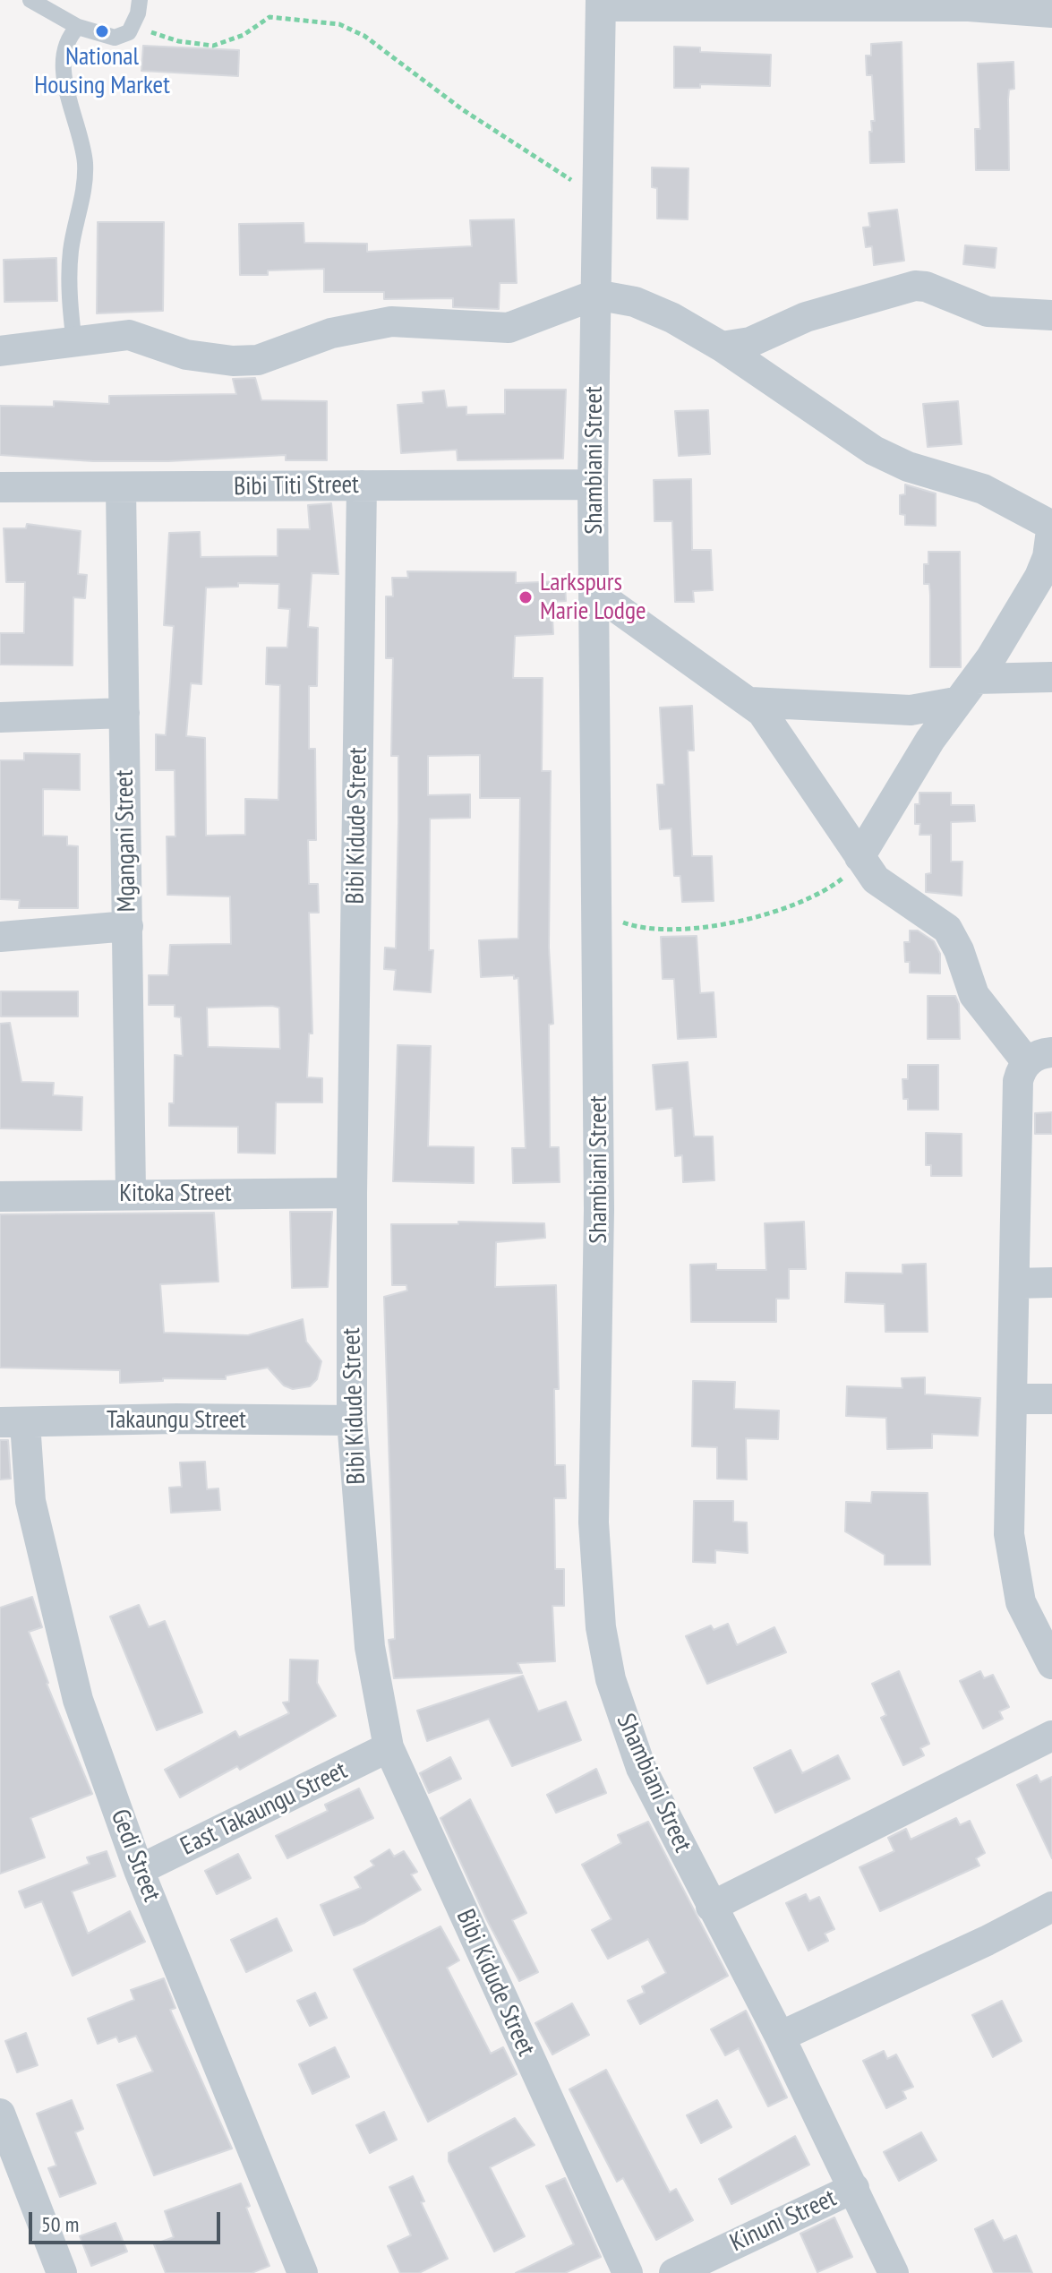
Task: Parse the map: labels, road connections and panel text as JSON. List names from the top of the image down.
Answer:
{
  "streets": {
    "street": [
      "Shambiani Street",
      "Bibi Titi Street",
      "Bibi Kidude Street",
      "Mgangani Street",
      "Kitoka Street",
      "Takaungu Street",
      "East Takaungu Street",
      "Gedi Street",
      "Kinuni Street"
    ]
  },
  "crossings": [
    ["Shambiani Street", "Bibi Titi Street"],
    ["Shambiani Street", "Kinuni Street"],
    ["Bibi Titi Street", "Bibi Kidude Street"],
    ["Bibi Titi Street", "Mgangani Street"],
    ["Bibi Kidude Street", "Kitoka Street"],
    ["Bibi Kidude Street", "Takaungu Street"],
    ["Bibi Kidude Street", "East Takaungu Street"],
    ["Mgangani Street", "Kitoka Street"],
    ["Takaungu Street", "Gedi Street"],
    ["East Takaungu Street", "Gedi Street"]
  ],
  "places": ["National Housing Market", "Larkspurs Marie Lodge"],
  "scale_bar": "50 m"
}
